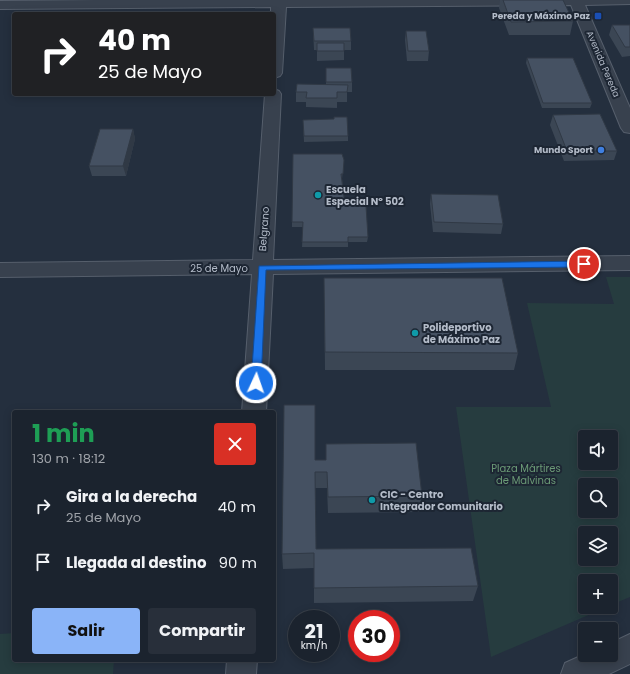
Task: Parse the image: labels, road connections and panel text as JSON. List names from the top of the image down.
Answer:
{
  "streets": {
    "street": ["Avenida Pereda", "Belgrano", "25 de Mayo"]
  },
  "crossings": [
    ["Belgrano", "25 de Mayo"]
  ],
  "parks": ["Plaza Mártires de Malvinas"],
  "places": {
    "transit": ["Pereda y Máximo Paz"],
    "other": [
      "Mundo Sport",
      "Escuela Especial Nº 502",
      "Polideportivo de Máximo Paz",
      "CIC - Centro Integrador Comunitario"
    ]
  },
  "page": {
    "turn": ["40 m", "25 de Mayo"],
    "heading": ["1 min", "130 m · 18:12"],
    "map_buttons": ["+", "−"],
    "list": [
      {
        "name": "Gira a la derecha",
        "note": "25 de Mayo",
        "value": "40 m"
      },
      {
        "name": "Llegada al destino",
        "value": "90 m"
      }
    ],
    "buttons": ["Salir", "Compartir"],
    "speed": "21 km/h",
    "limit": "30"
  }
}
